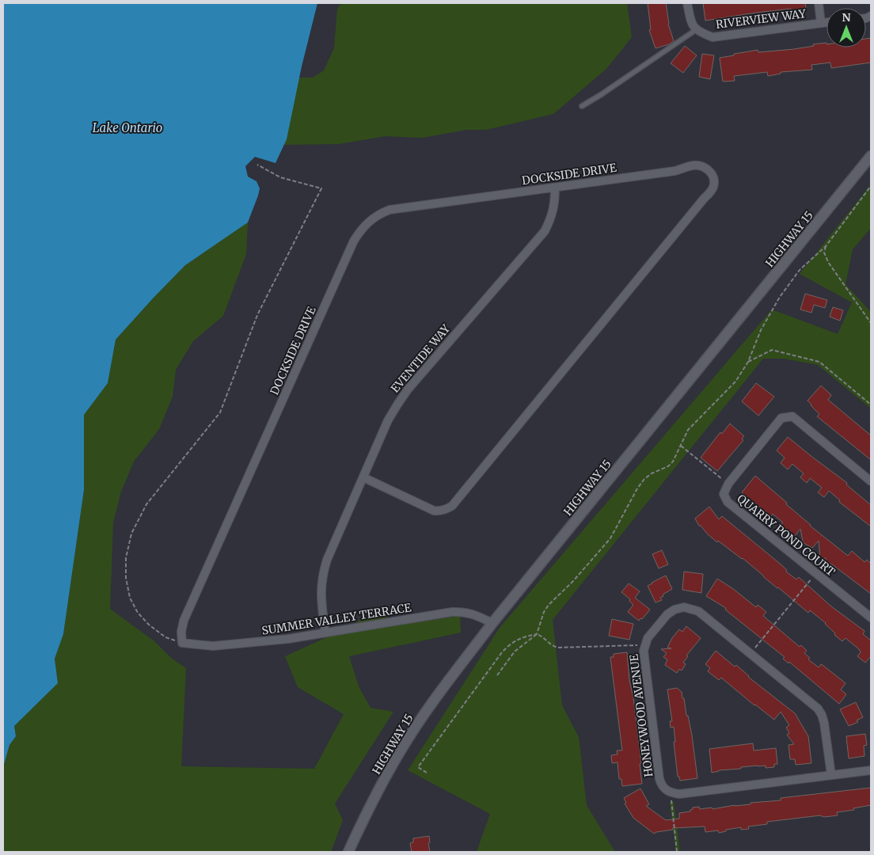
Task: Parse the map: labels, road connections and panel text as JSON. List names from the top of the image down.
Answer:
{
  "streets": {
    "main road": ["HIGHWAY 15"],
    "street": [
      "RIVERVIEW WAY",
      "DOCKSIDE DRIVE",
      "EVENTIDE WAY",
      "QUARRY POND COURT",
      "SUMMER VALLEY TERRACE",
      "HONEYWOOD AVENUE"
    ]
  },
  "crossings": [
    ["DOCKSIDE DRIVE", "EVENTIDE WAY"],
    ["DOCKSIDE DRIVE", "SUMMER VALLEY TERRACE"],
    ["HIGHWAY 15", "SUMMER VALLEY TERRACE"],
    ["EVENTIDE WAY", "SUMMER VALLEY TERRACE"]
  ],
  "water": ["Lake Ontario"],
  "north": "top"
}
